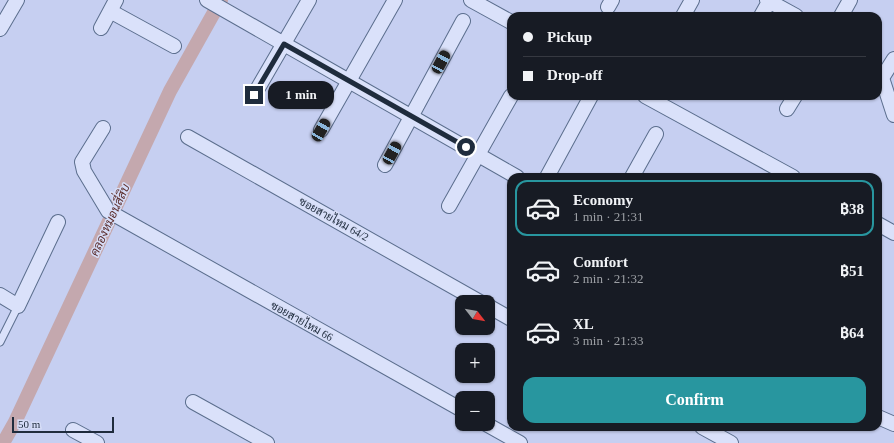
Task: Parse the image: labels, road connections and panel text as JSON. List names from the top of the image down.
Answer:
{
  "streets": {
    "street": ["ซอยสายไหม 64/2", "ซอยสายไหม 66"]
  },
  "water": ["คลองหมอนสี่สิบ"],
  "scale_bar": "50 m",
  "north": "bottom right",
  "page": {
    "banner": ["Pickup", "Drop-off"],
    "bubble": "1 min",
    "list": [
      {
        "name": "Economy",
        "note": "1 min · 21:31",
        "value": "฿38"
      },
      {
        "name": "Comfort",
        "note": "2 min · 21:32",
        "value": "฿51"
      },
      {
        "name": "XL",
        "note": "3 min · 21:33",
        "value": "฿64"
      }
    ],
    "map_buttons": ["+", "−"],
    "buttons": "Confirm",
    "scale": "50 m"
  }
}
